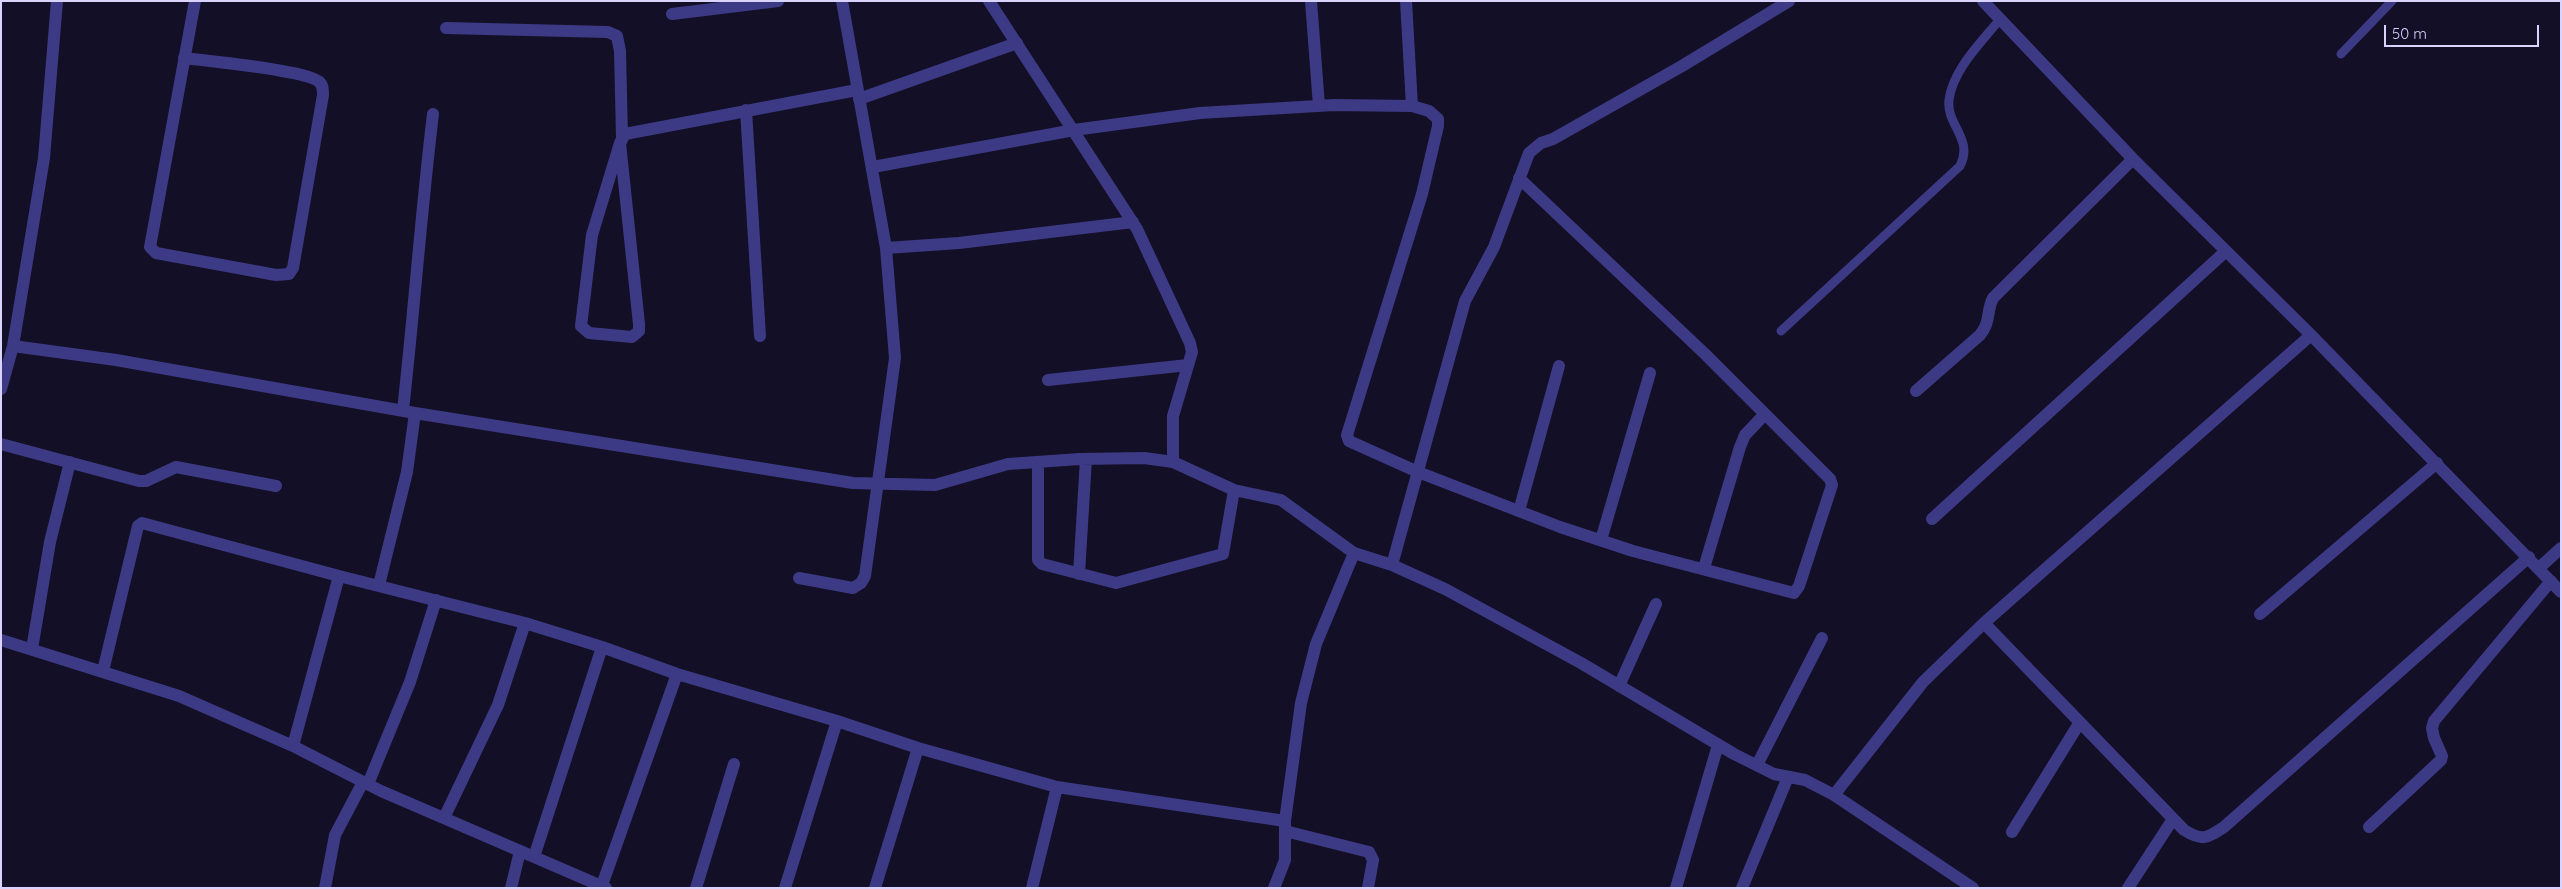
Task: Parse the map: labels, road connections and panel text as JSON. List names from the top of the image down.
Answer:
{
  "scale_bar": "50 m"
}
